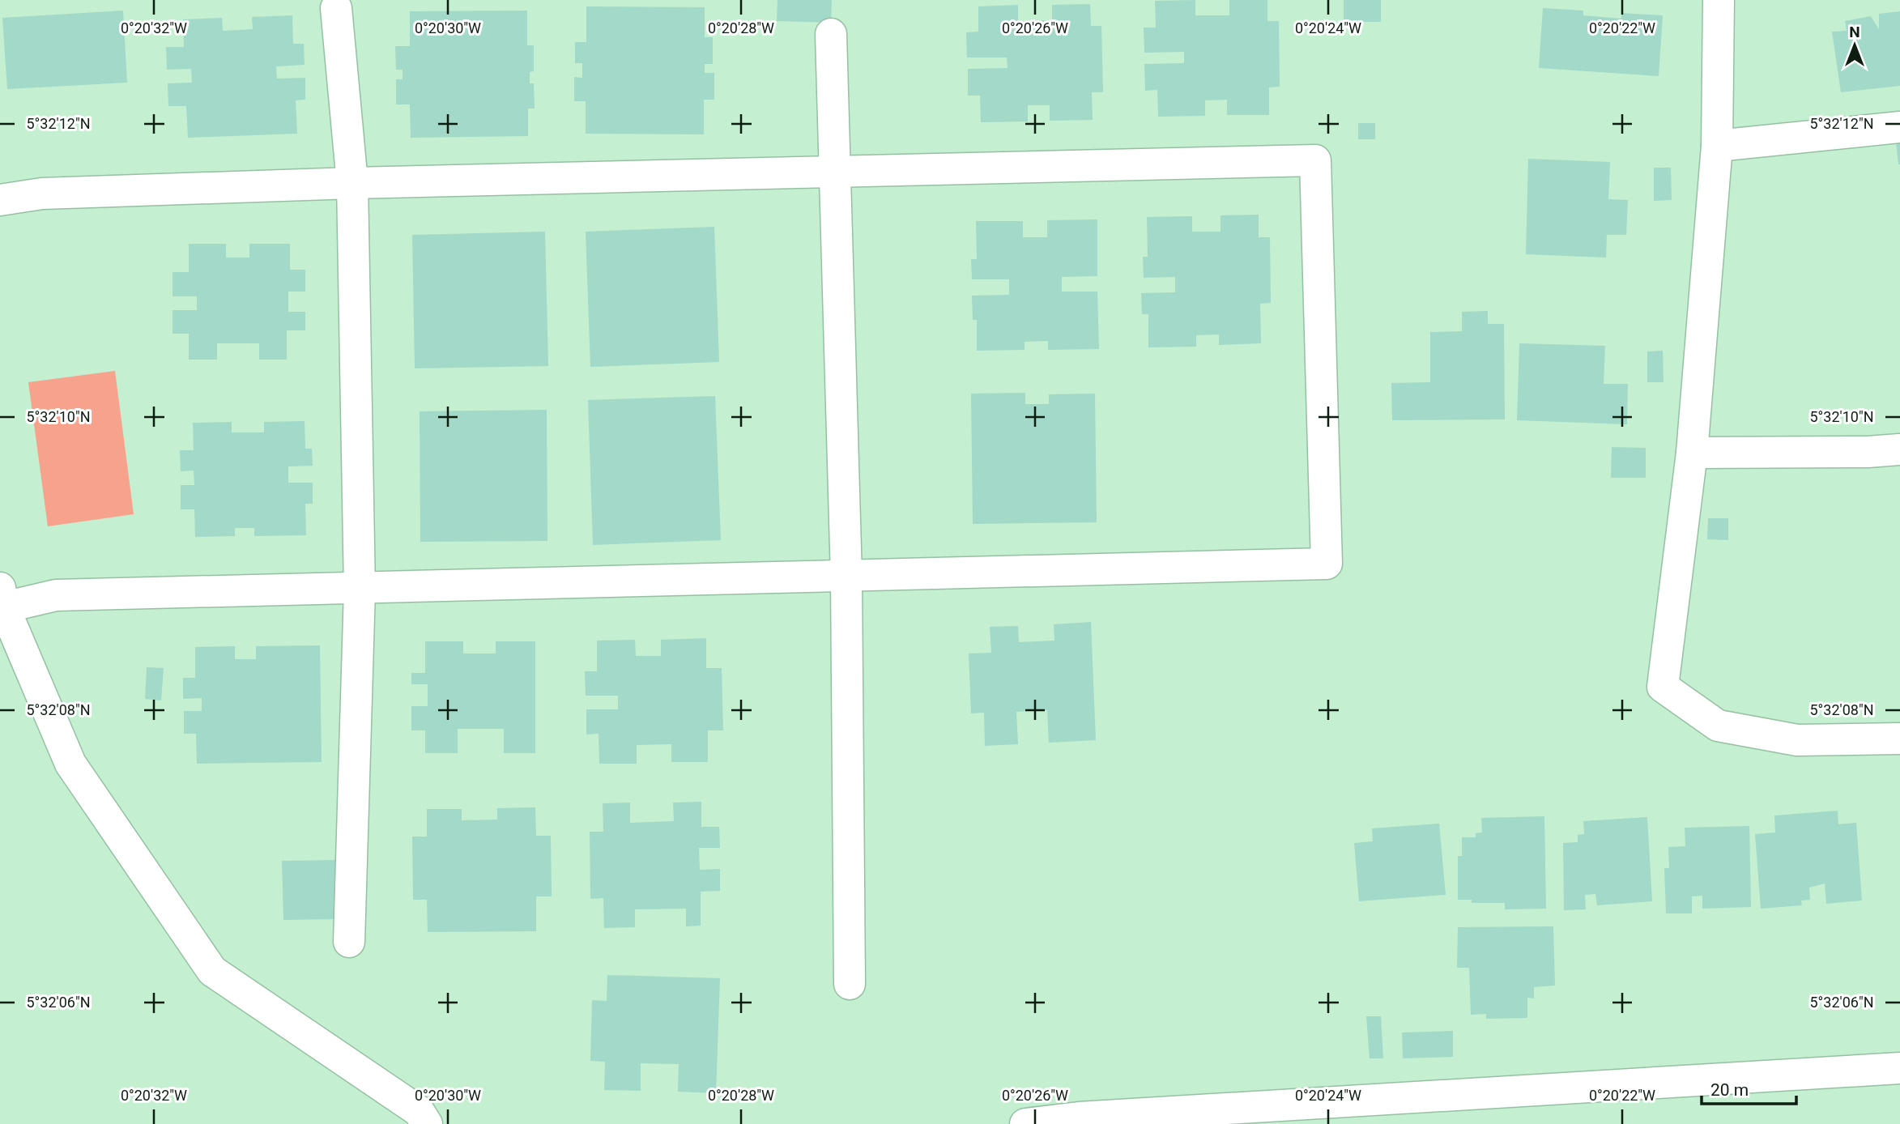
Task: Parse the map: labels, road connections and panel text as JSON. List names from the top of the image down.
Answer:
{
  "scale_bar": "20 m",
  "north": "top",
  "coordinates": [
    "0°20'32\"W",
    "0°20'30\"W",
    "0°20'28\"W",
    "0°20'26\"W",
    "0°20'24\"W",
    "0°20'22\"W",
    "5°32'12\"N",
    "5°32'10\"N",
    "5°32'08\"N",
    "5°32'06\"N"
  ]
}
